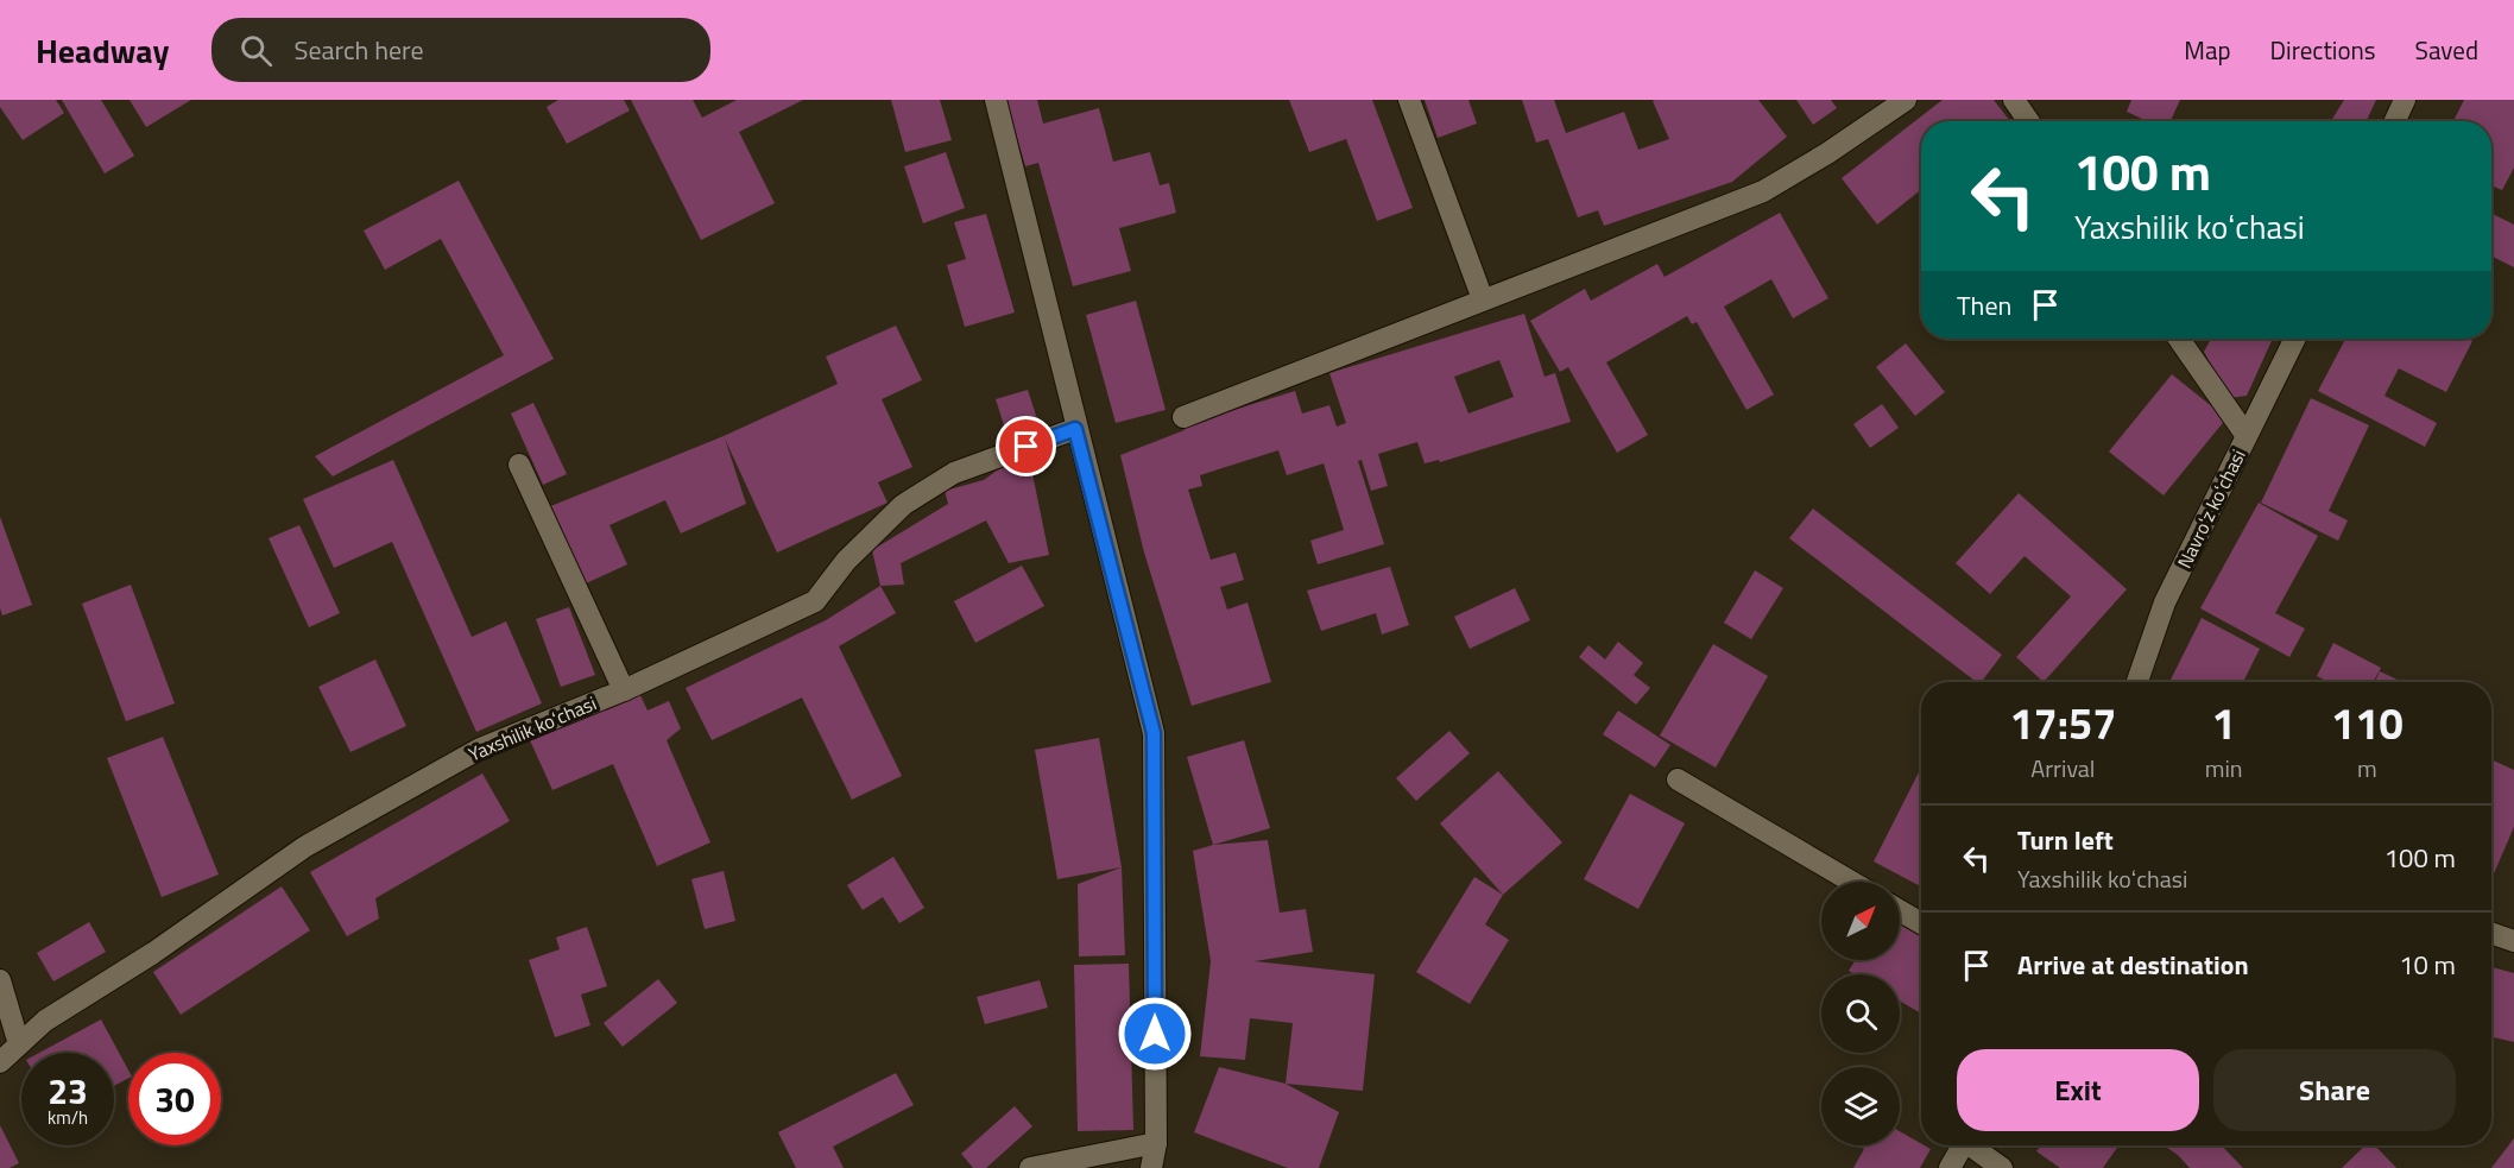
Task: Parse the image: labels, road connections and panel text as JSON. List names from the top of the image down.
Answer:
{
  "streets": {
    "street": ["Navroʻz koʻchasi", "Yaxshilik koʻchasi"]
  },
  "north": "top right",
  "page": {
    "header": "Headway",
    "search": "Search here",
    "nav": ["Map", "Directions", "Saved"],
    "turn": ["100 m", "Yaxshilik koʻchasi"],
    "then": "Then",
    "eta": [
      "17:57",
      "Arrival",
      "1",
      "min",
      "110",
      "m"
    ],
    "list": [
      {
        "name": "Turn left",
        "note": "Yaxshilik koʻchasi",
        "value": "100 m"
      },
      {
        "name": "Arrive at destination",
        "value": "10 m"
      }
    ],
    "buttons": ["Exit", "Share"],
    "speed": "23 km/h",
    "limit": "30"
  }
}
